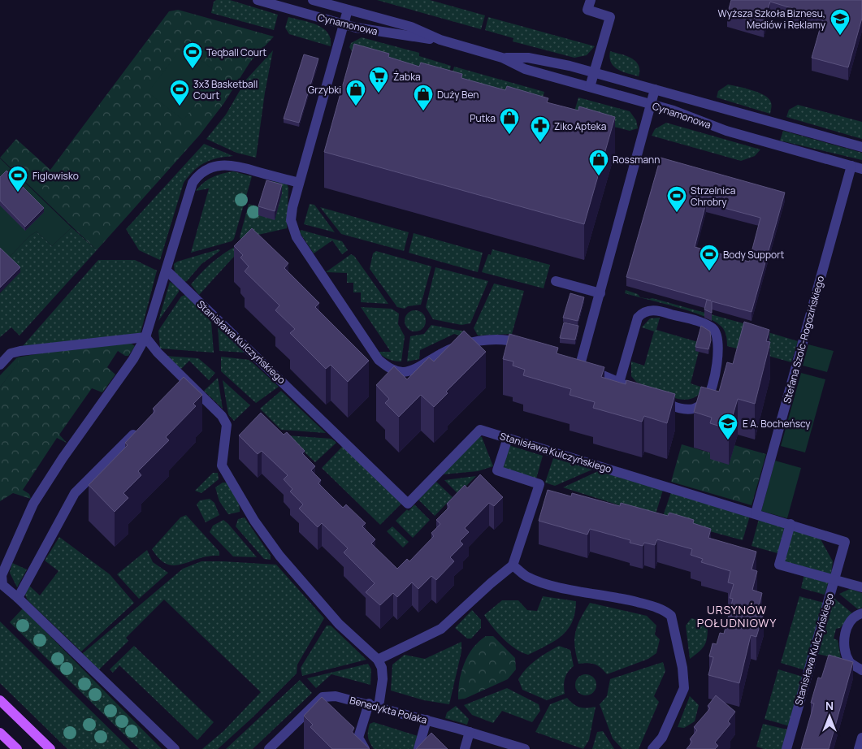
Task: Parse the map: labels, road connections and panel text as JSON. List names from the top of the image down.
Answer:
{
  "streets": {
    "street": [
      "Cynamonowa",
      "Stefana Szolc-Rogozińskiego",
      "Stanisława Kulczyńskiego",
      "Benedykta Polaka"
    ]
  },
  "crossings": [
    ["Cynamonowa", "Stefana Szolc-Rogozińskiego"],
    ["Stefana Szolc-Rogozińskiego", "Stanisława Kulczyńskiego"]
  ],
  "districts": ["URSYNÓW POŁUDNIOWY"],
  "places": {
    "school or university": ["Wyższa Szkoła Biznesu, Mediów i Reklamy", "E A. Bocheńscy"],
    "sports": [
      "Teqball Court",
      "3x3 Basketball Court",
      "Figlowisko",
      "Strzelnica Chrobry",
      "Body Support"
    ],
    "supermarket": ["Żabka"],
    "shop": [
      "Grzybki",
      "Duży Ben",
      "Putka",
      "Rossmann"
    ],
    "pharmacy": ["Ziko Apteka"]
  },
  "north": "top"
}
